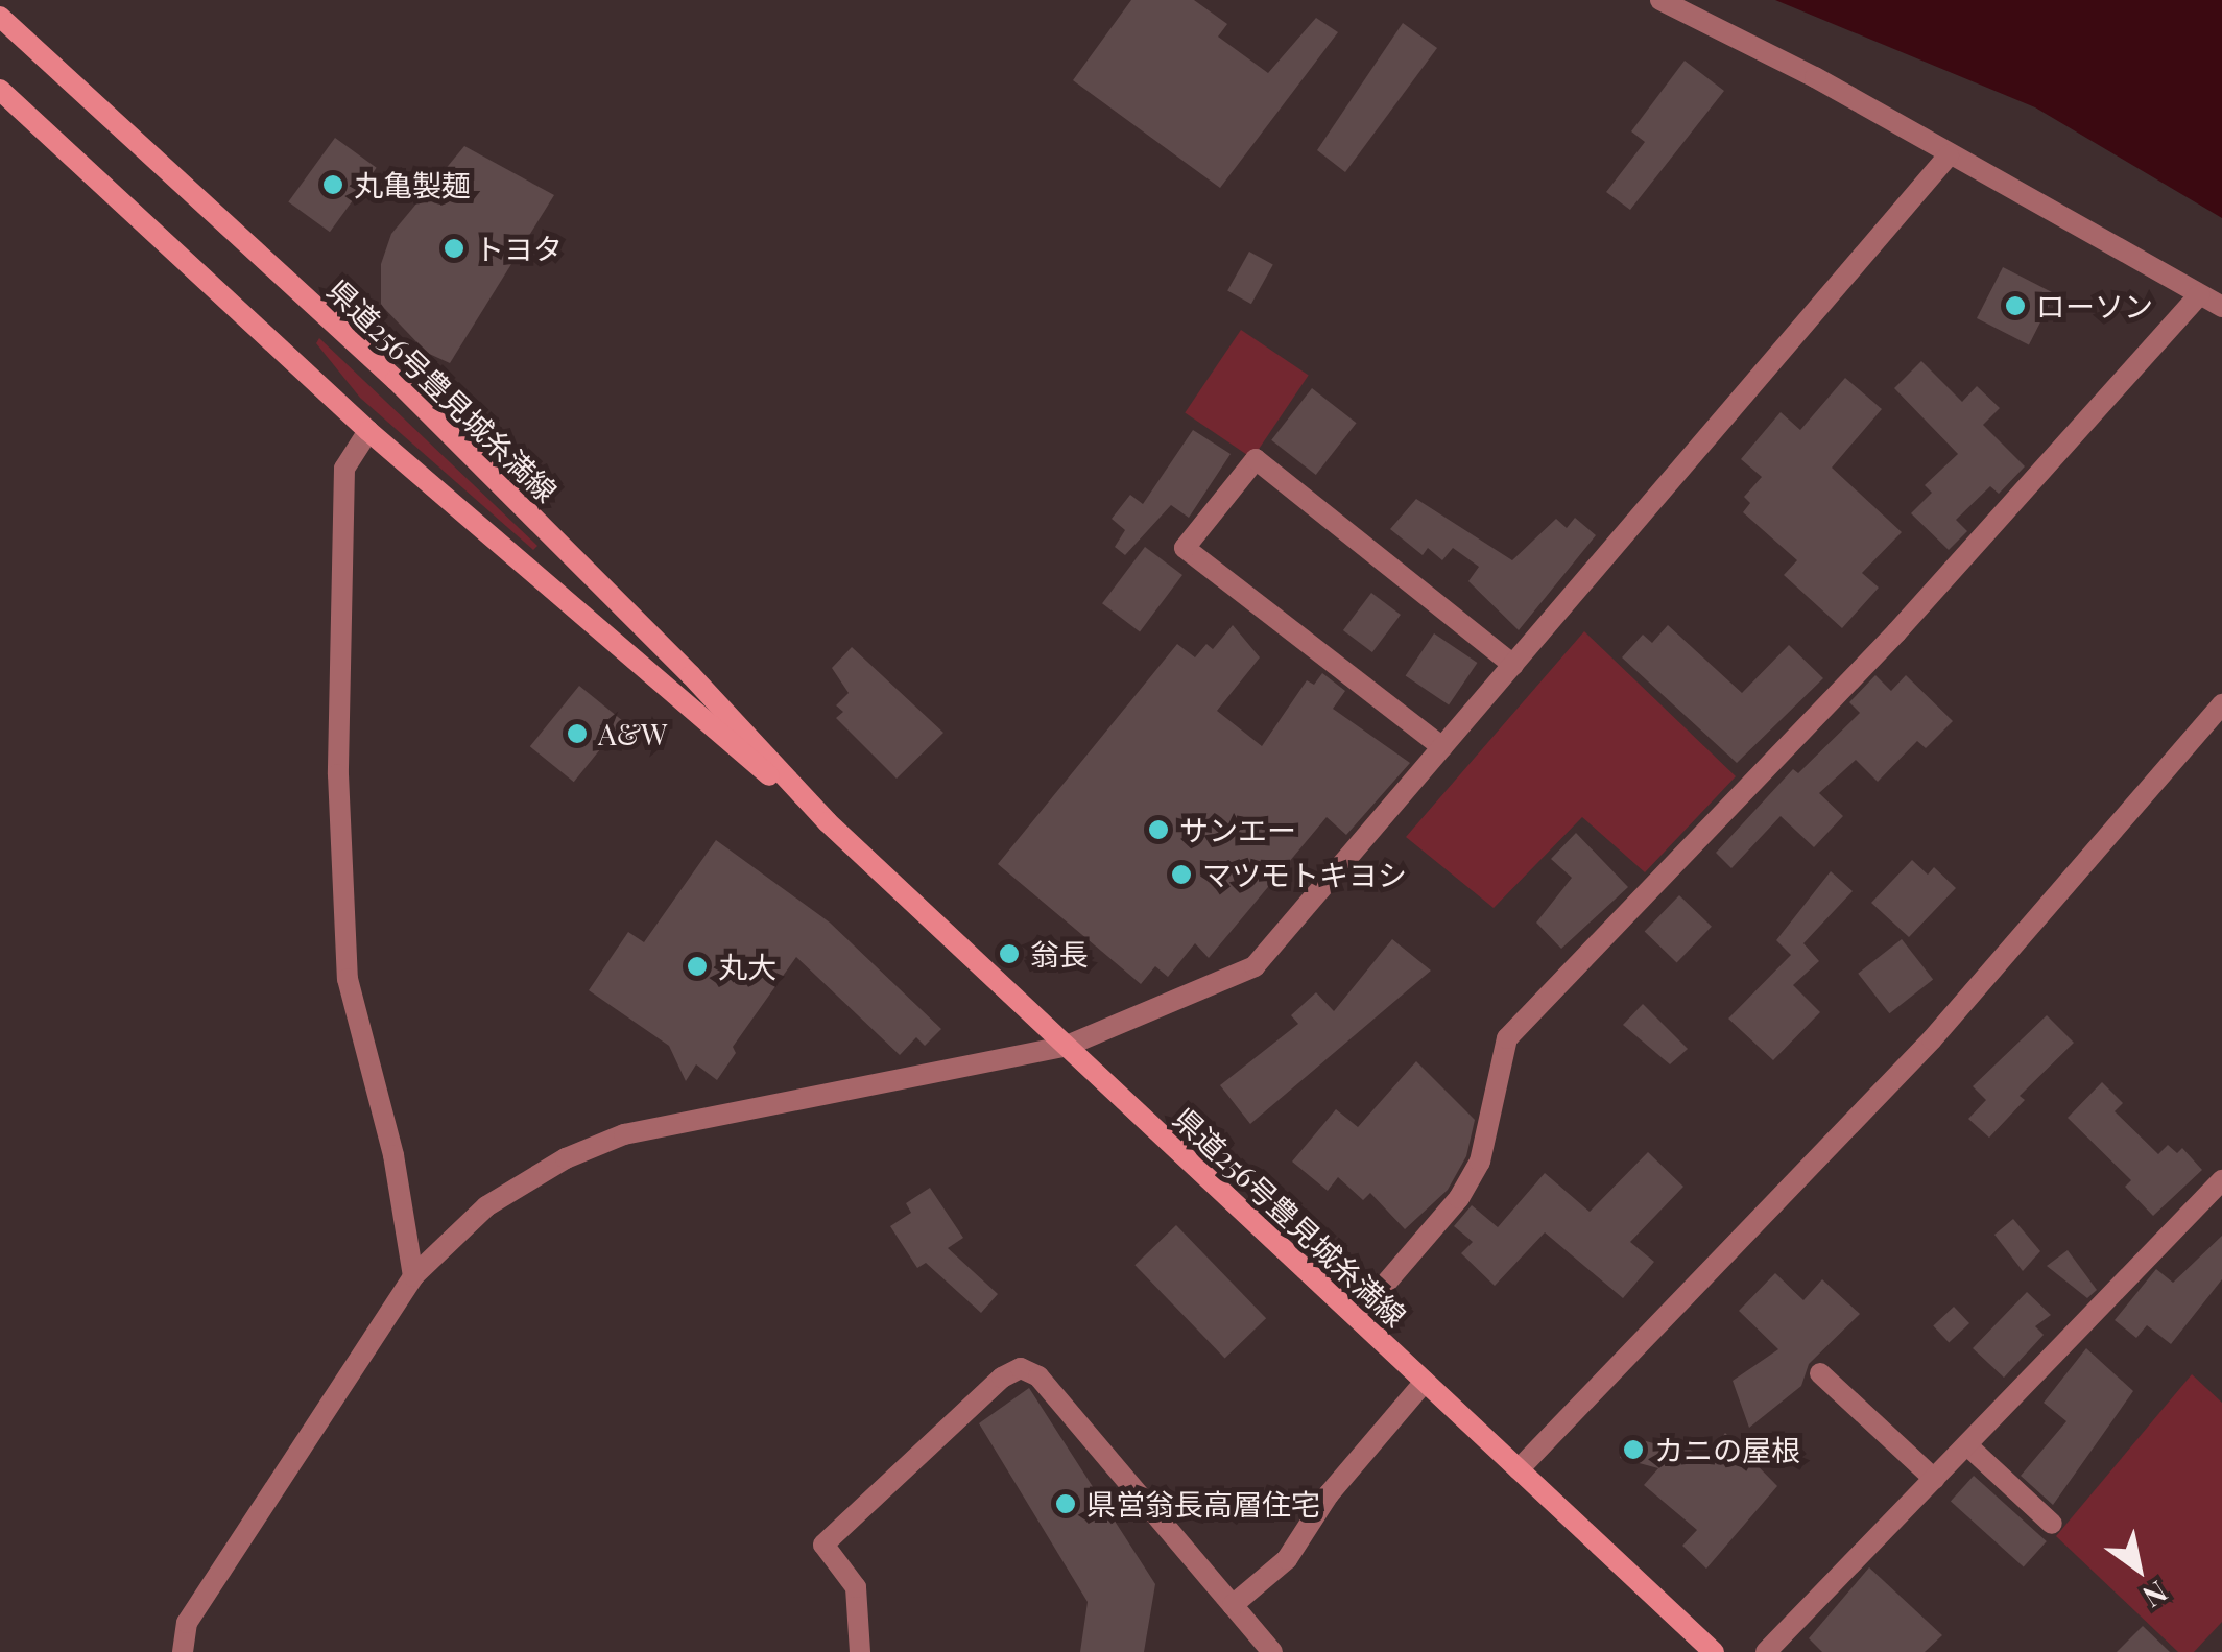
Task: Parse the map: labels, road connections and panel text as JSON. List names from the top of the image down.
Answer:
{
  "streets": {
    "main road": ["県道256号豊見城糸満線"]
  },
  "places": [
    "丸亀製麺",
    "トヨタ",
    "ローソン",
    "A&W",
    "サンエー",
    "マツモトキヨシ",
    "翁長",
    "丸大",
    "カニの屋根",
    "県営翁長高層住宅"
  ],
  "north": "bottom right"
}
